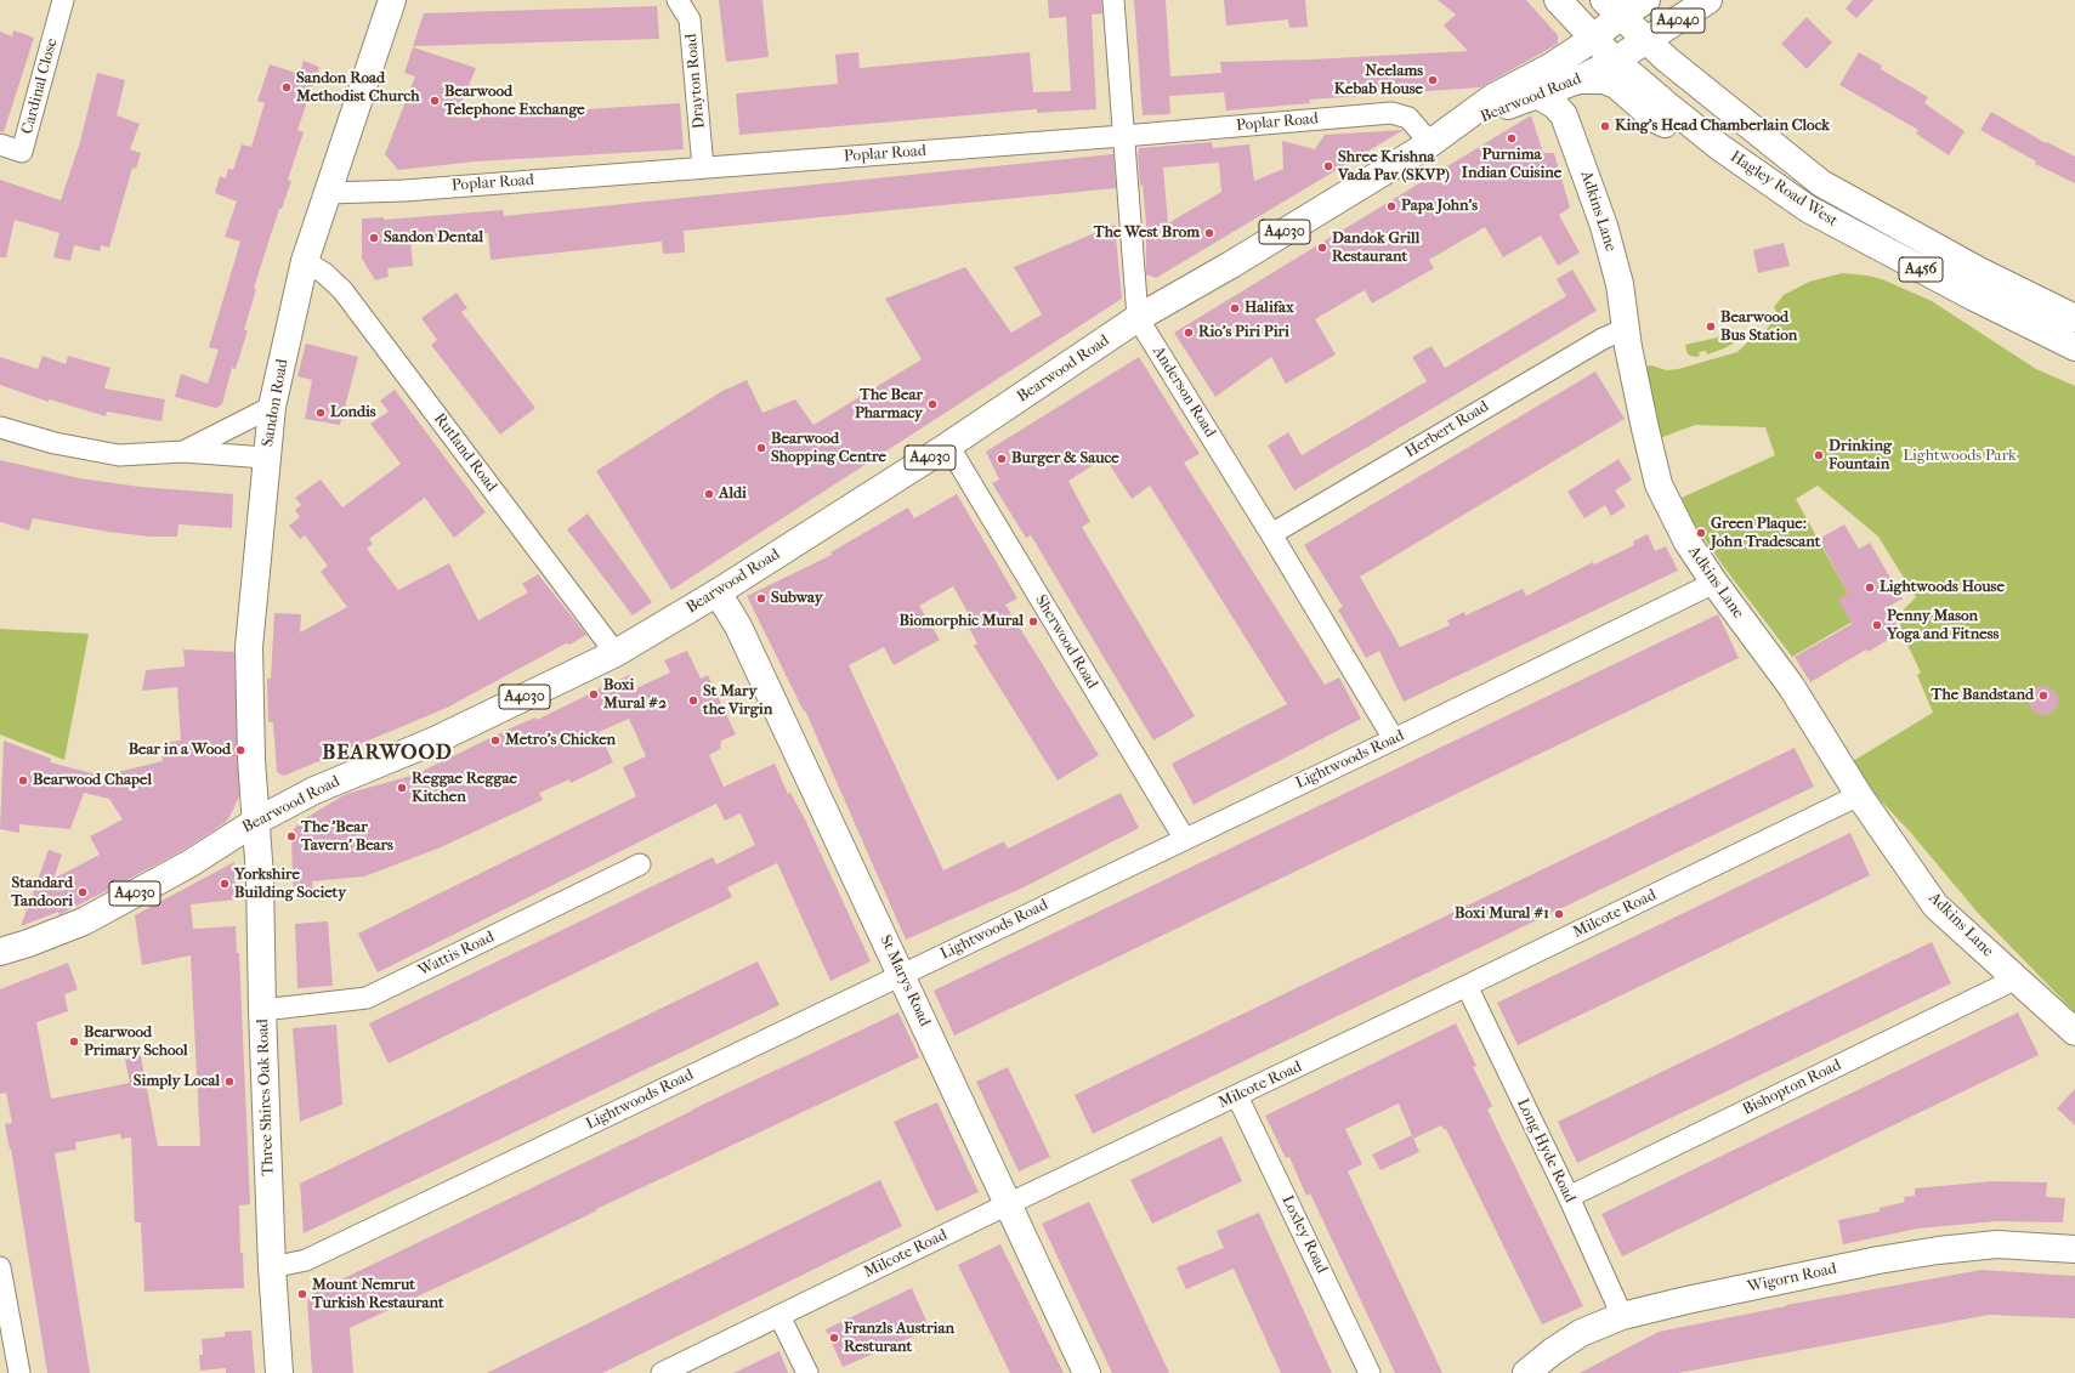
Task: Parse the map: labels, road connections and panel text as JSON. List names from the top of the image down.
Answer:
{
  "streets": {
    "main road": [
      "A4040",
      "Bearwood Road",
      "Hagley Road West",
      "Adkins Lane",
      "A4030",
      "A456",
      "Sandon Road",
      "St Marys Road",
      "Three Shires Oak Road",
      "Wigorn Road"
    ],
    "street": [
      "Drayton Road",
      "Cardinal Close",
      "Poplar Road",
      "Anderson Road",
      "Herbert Road",
      "Rutland Road",
      "Sherwood Road",
      "Lightwoods Road",
      "Milcote Road",
      "Wattis Road",
      "Bishopton Road",
      "Long Hyde Road",
      "Loxley Road"
    ]
  },
  "crossings": [
    ["A4040", "Bearwood Road"],
    ["A4040", "Hagley Road West"],
    ["A4040", "A456"],
    ["Drayton Road", "Poplar Road"],
    ["Bearwood Road", "Poplar Road"],
    ["Bearwood Road", "Hagley Road West"],
    ["Bearwood Road", "Adkins Lane"],
    ["Bearwood Road", "A456"],
    ["Bearwood Road", "Anderson Road"],
    ["Bearwood Road", "Sandon Road"],
    ["Bearwood Road", "Rutland Road"],
    ["Bearwood Road", "Sherwood Road"],
    ["Bearwood Road", "St Marys Road"],
    ["Bearwood Road", "Three Shires Oak Road"],
    ["Poplar Road", "Anderson Road"],
    ["Poplar Road", "Sandon Road"],
    ["Hagley Road West", "A456"],
    ["Adkins Lane", "Herbert Road"],
    ["Adkins Lane", "Lightwoods Road"],
    ["Adkins Lane", "Milcote Road"],
    ["Adkins Lane", "Bishopton Road"],
    ["Anderson Road", "Herbert Road"],
    ["Anderson Road", "Lightwoods Road"],
    ["Sandon Road", "Rutland Road"],
    ["Sandon Road", "Three Shires Oak Road"],
    ["Sherwood Road", "Lightwoods Road"],
    ["Lightwoods Road", "St Marys Road"],
    ["Lightwoods Road", "Three Shires Oak Road"],
    ["Milcote Road", "St Marys Road"],
    ["Milcote Road", "Long Hyde Road"],
    ["Milcote Road", "Loxley Road"],
    ["Wattis Road", "Three Shires Oak Road"],
    ["Bishopton Road", "Long Hyde Road"],
    ["Long Hyde Road", "Wigorn Road"]
  ],
  "districts": ["BEARWOOD"],
  "parks": ["Lightwoods Park"],
  "places": [
    "Neelams Kebab House",
    "Sandon Road Methodist Church",
    "Bearwood Telephone Exchange",
    "King's Head Chamberlain Clock",
    "Purnima Indian Cuisine",
    "Shree Krishna Vada Pav (SKVP)",
    "Papa John's",
    "The West Brom",
    "Sandon Dental",
    "Dandok Grill Restaurant",
    "Halifax",
    "Bearwood Bus Station",
    "Rio's Piri Piri",
    "The Bear Pharmacy",
    "Londis",
    "Bearwood Shopping Centre",
    "Drinking Fountain",
    "Burger & Sauce",
    "Aldi",
    "Green Plaque: John Tradescant",
    "Lightwoods House",
    "Subway",
    "Biomorphic Mural",
    "Penny Mason Yoga and Fitness",
    "Boxi Mural #2",
    "The Bandstand",
    "St Mary the Virgin",
    "Metro's Chicken",
    "Bear in a Wood",
    "Bearwood Chapel",
    "Reggae Reggae Kitchen",
    "The 'Bear Tavern' Bears",
    "Yorkshire Building Society",
    "Standard Tandoori",
    "Boxi Mural #1",
    "Bearwood Primary School",
    "Simply Local",
    "Mount Nemrut Turkish Restaurant",
    "Franzls Austrian Resturant"
  ]
}
